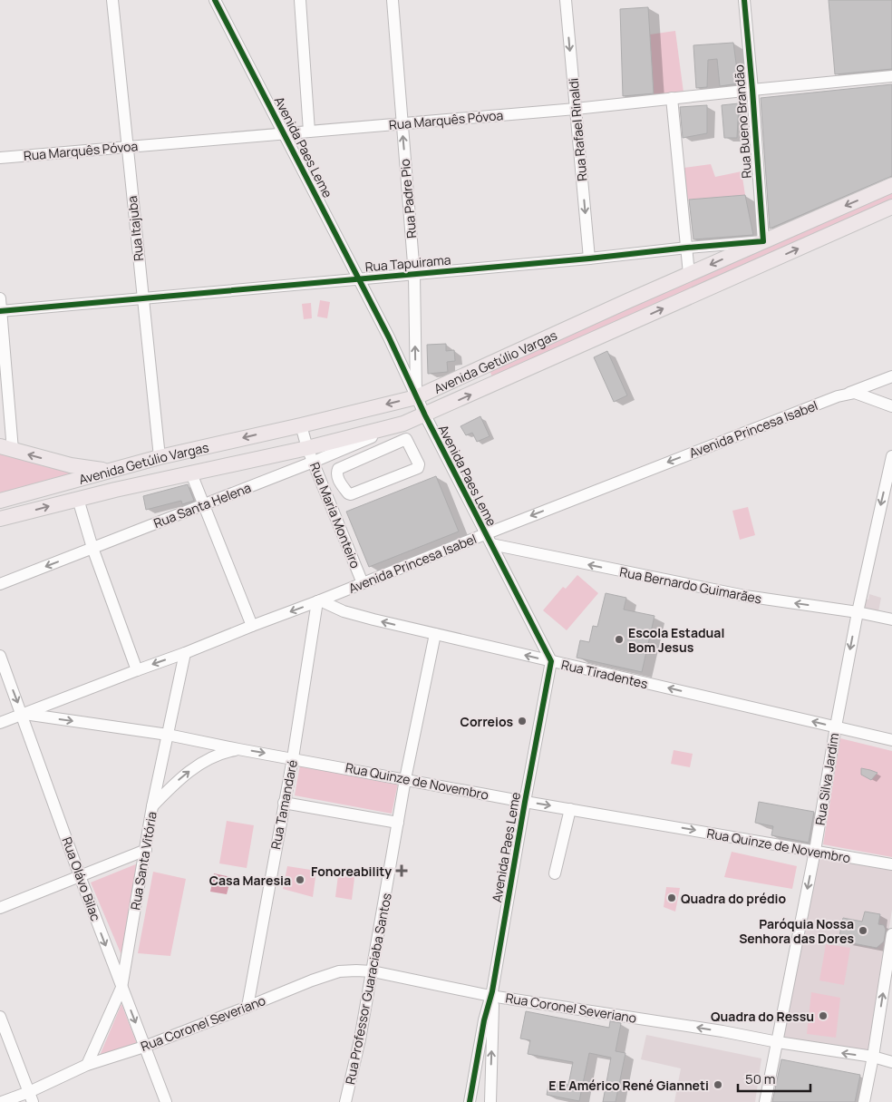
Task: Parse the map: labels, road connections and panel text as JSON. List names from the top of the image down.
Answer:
{
  "streets": {
    "main road": ["Avenida Getúlio Vargas"],
    "street": [
      "Rua Marquês Póvoa",
      "Rua Bueno Brandão",
      "Rua Rafael Rinaldi",
      "Avenida Paes Leme",
      "Rua Padre Pio",
      "Rua Itajuba",
      "Rua Tapuirama",
      "Avenida Princesa Isabel",
      "Rua Santa Helena",
      "Rua Maria Monteiro",
      "Rua Bernardo Guimarães",
      "Rua Tiradentes",
      "Rua Silva Jardim",
      "Rua Quinze de Novembro",
      "Rua Tamandaré",
      "Rua Santa Vitória",
      "Rua Olávo Bilac",
      "Rua Professor Guaraciaba Santos",
      "Rua Coronel Severiano"
    ]
  },
  "crossings": [
    ["Rua Marquês Póvoa", "Rua Bueno Brandão"],
    ["Rua Marquês Póvoa", "Rua Rafael Rinaldi"],
    ["Rua Marquês Póvoa", "Avenida Paes Leme"],
    ["Rua Marquês Póvoa", "Rua Padre Pio"],
    ["Rua Marquês Póvoa", "Rua Itajuba"],
    ["Rua Bueno Brandão", "Rua Tapuirama"],
    ["Rua Bueno Brandão", "Avenida Getúlio Vargas"],
    ["Rua Rafael Rinaldi", "Rua Tapuirama"],
    ["Avenida Paes Leme", "Rua Padre Pio"],
    ["Avenida Paes Leme", "Rua Tapuirama"],
    ["Avenida Paes Leme", "Avenida Getúlio Vargas"],
    ["Avenida Paes Leme", "Avenida Princesa Isabel"],
    ["Avenida Paes Leme", "Rua Bernardo Guimarães"],
    ["Avenida Paes Leme", "Rua Tiradentes"],
    ["Avenida Paes Leme", "Rua Quinze de Novembro"],
    ["Avenida Paes Leme", "Rua Coronel Severiano"],
    ["Rua Padre Pio", "Rua Tapuirama"],
    ["Rua Padre Pio", "Avenida Getúlio Vargas"],
    ["Rua Itajuba", "Rua Tapuirama"],
    ["Rua Itajuba", "Avenida Getúlio Vargas"],
    ["Rua Tapuirama", "Avenida Getúlio Vargas"],
    ["Avenida Getúlio Vargas", "Rua Santa Helena"],
    ["Avenida Getúlio Vargas", "Rua Maria Monteiro"],
    ["Avenida Princesa Isabel", "Rua Maria Monteiro"],
    ["Avenida Princesa Isabel", "Rua Tiradentes"],
    ["Avenida Princesa Isabel", "Rua Quinze de Novembro"],
    ["Avenida Princesa Isabel", "Rua Tamandaré"],
    ["Avenida Princesa Isabel", "Rua Santa Vitória"],
    ["Avenida Princesa Isabel", "Rua Olávo Bilac"],
    ["Rua Santa Helena", "Rua Maria Monteiro"],
    ["Rua Bernardo Guimarães", "Rua Silva Jardim"],
    ["Rua Tiradentes", "Rua Silva Jardim"],
    ["Rua Tiradentes", "Rua Tamandaré"],
    ["Rua Tiradentes", "Rua Professor Guaraciaba Santos"],
    ["Rua Silva Jardim", "Rua Quinze de Novembro"],
    ["Rua Silva Jardim", "Rua Coronel Severiano"],
    ["Rua Quinze de Novembro", "Rua Tamandaré"],
    ["Rua Quinze de Novembro", "Rua Santa Vitória"],
    ["Rua Quinze de Novembro", "Rua Olávo Bilac"],
    ["Rua Quinze de Novembro", "Rua Professor Guaraciaba Santos"],
    ["Rua Tamandaré", "Rua Coronel Severiano"],
    ["Rua Santa Vitória", "Rua Olávo Bilac"],
    ["Rua Santa Vitória", "Rua Coronel Severiano"],
    ["Rua Olávo Bilac", "Rua Coronel Severiano"],
    ["Rua Professor Guaraciaba Santos", "Rua Coronel Severiano"]
  ],
  "one_way": [
    "Rua Padre Pio",
    "Avenida Princesa Isabel",
    "Rua Bernardo Guimarães",
    "Rua Tiradentes",
    "Rua Silva Jardim",
    "Rua Quinze de Novembro",
    "Rua Olávo Bilac",
    "Rua Coronel Severiano"
  ],
  "places": {
    "other": [
      "Escola Estadual Bom Jesus",
      "Correios",
      "Casa Maresia",
      "Quadra do prédio",
      "Paróquia Nossa Senhora das Dores",
      "Quadra do Ressu",
      "E E Américo René Gianneti"
    ],
    "health": ["Fonoreability"]
  },
  "scale_bar": "50 m"
}
